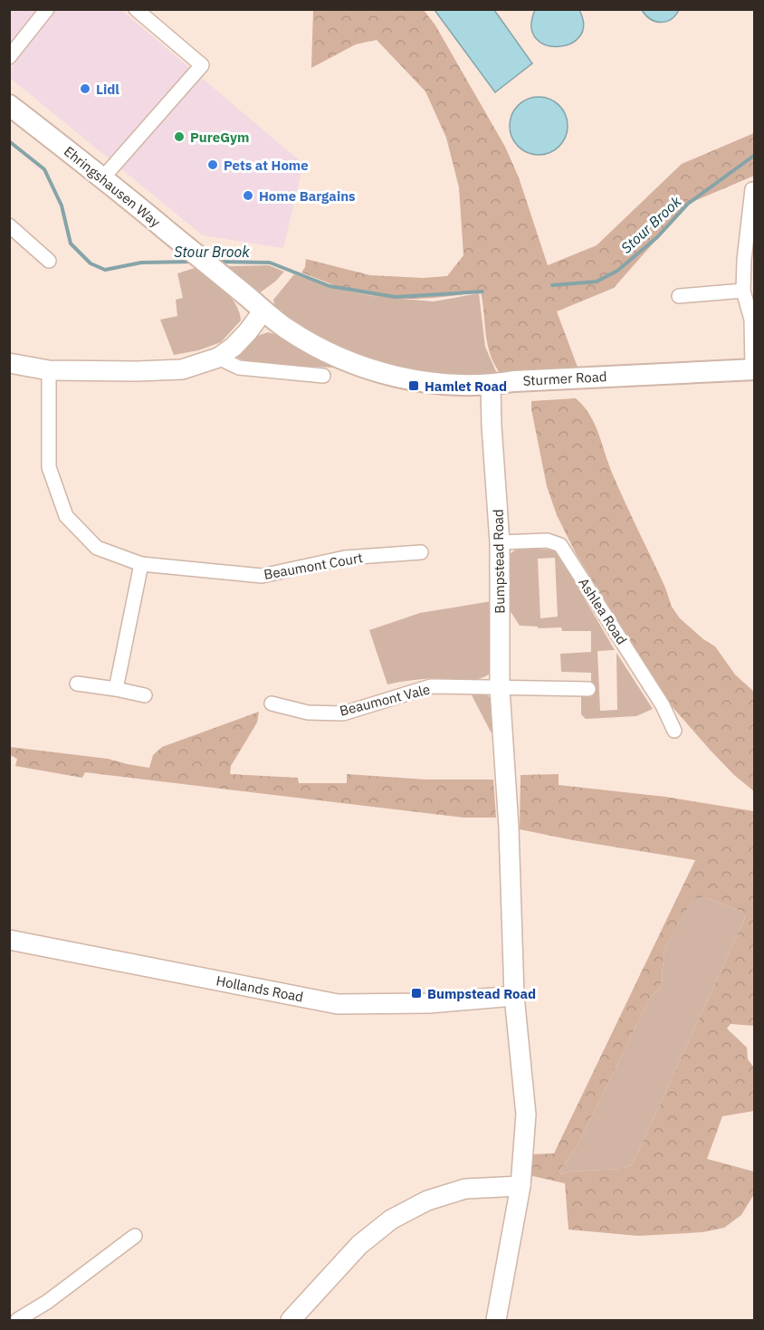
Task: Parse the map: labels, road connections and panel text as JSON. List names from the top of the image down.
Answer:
{
  "streets": {
    "main road": ["Ehringshausen Way", "Sturmer Road"],
    "street": [
      "Bumpstead Road",
      "Beaumont Court",
      "Ashlea Road",
      "Beaumont Vale",
      "Hollands Road"
    ]
  },
  "crossings": [
    ["Ehringshausen Way", "Sturmer Road"],
    ["Sturmer Road", "Bumpstead Road"],
    ["Bumpstead Road", "Ashlea Road"],
    ["Bumpstead Road", "Beaumont Vale"],
    ["Bumpstead Road", "Hollands Road"]
  ],
  "water": ["Stour Brook"],
  "places": {
    "other": [
      "Lidl",
      "PureGym",
      "Pets at Home",
      "Home Bargains"
    ],
    "transit": ["Hamlet Road", "Bumpstead Road"]
  }
}
